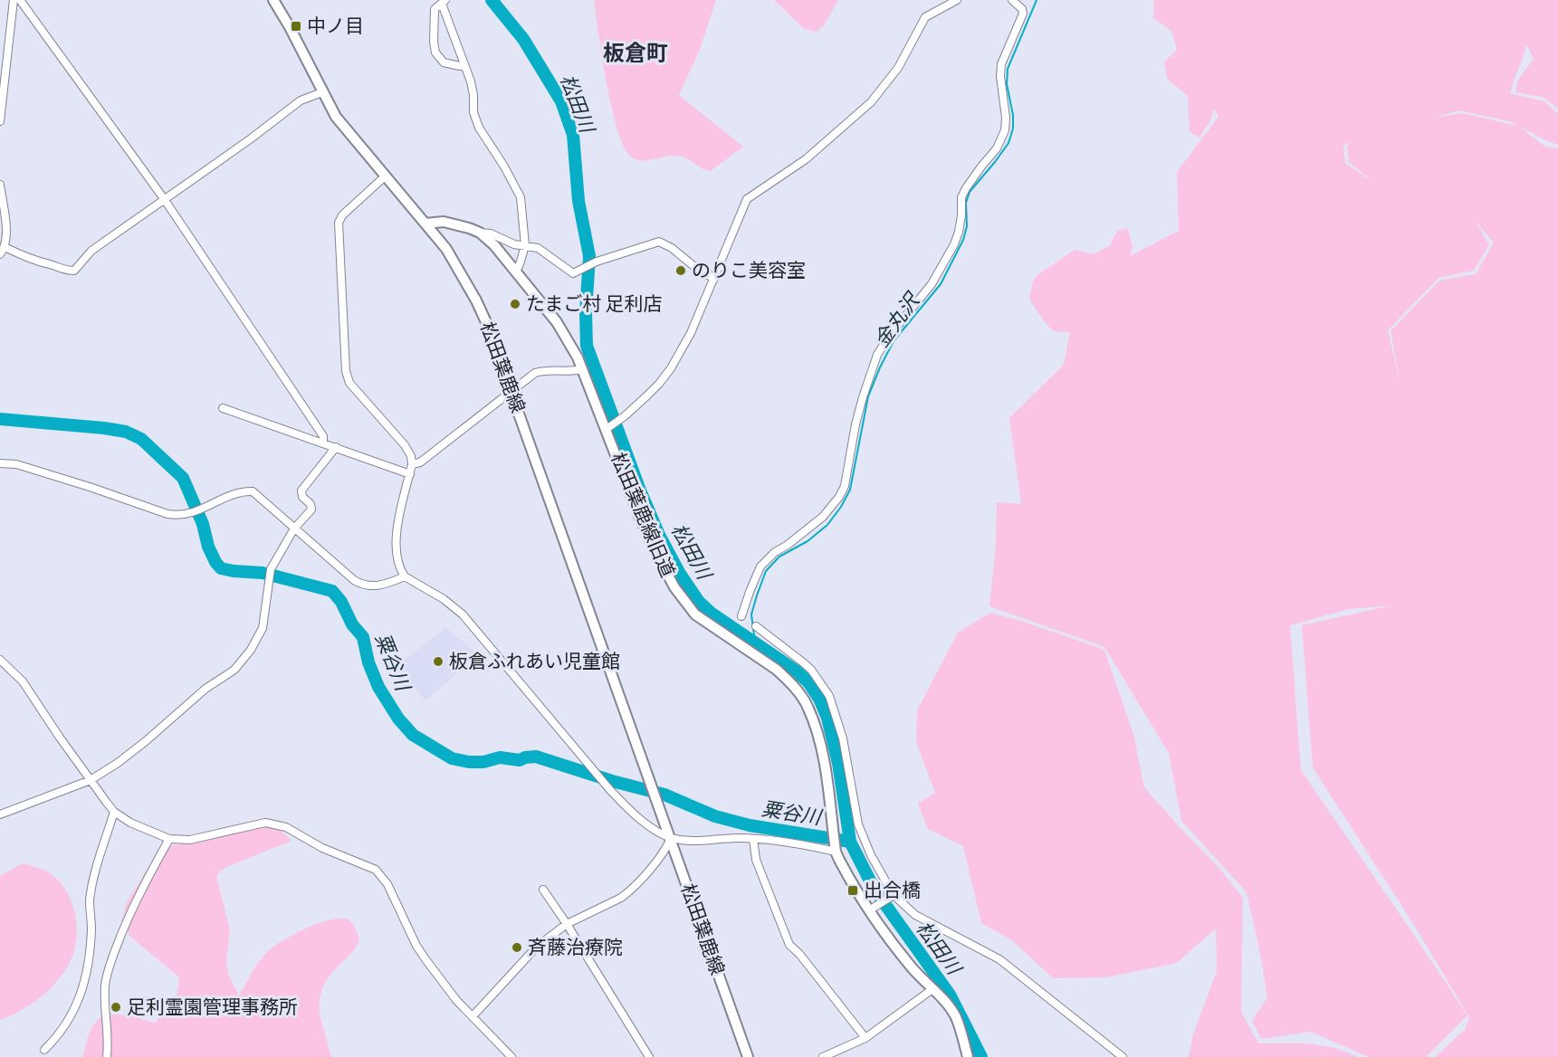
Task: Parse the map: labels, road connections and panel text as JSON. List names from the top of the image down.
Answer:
{
  "streets": {
    "main road": ["松田葉鹿線", "松田葉鹿線旧道"]
  },
  "crossings": [
    ["松田葉鹿線", "松田葉鹿線旧道"]
  ],
  "districts": ["板倉町"],
  "water": ["松田川", "金丸沢", "粟谷川"],
  "places": {
    "transit": ["中ノ目", "出合橋"],
    "other": [
      "のりこ美容室",
      "たまご村 足利店",
      "板倉ふれあい児童館",
      "斉藤治療院",
      "足利霊園管理事務所"
    ]
  }
}
